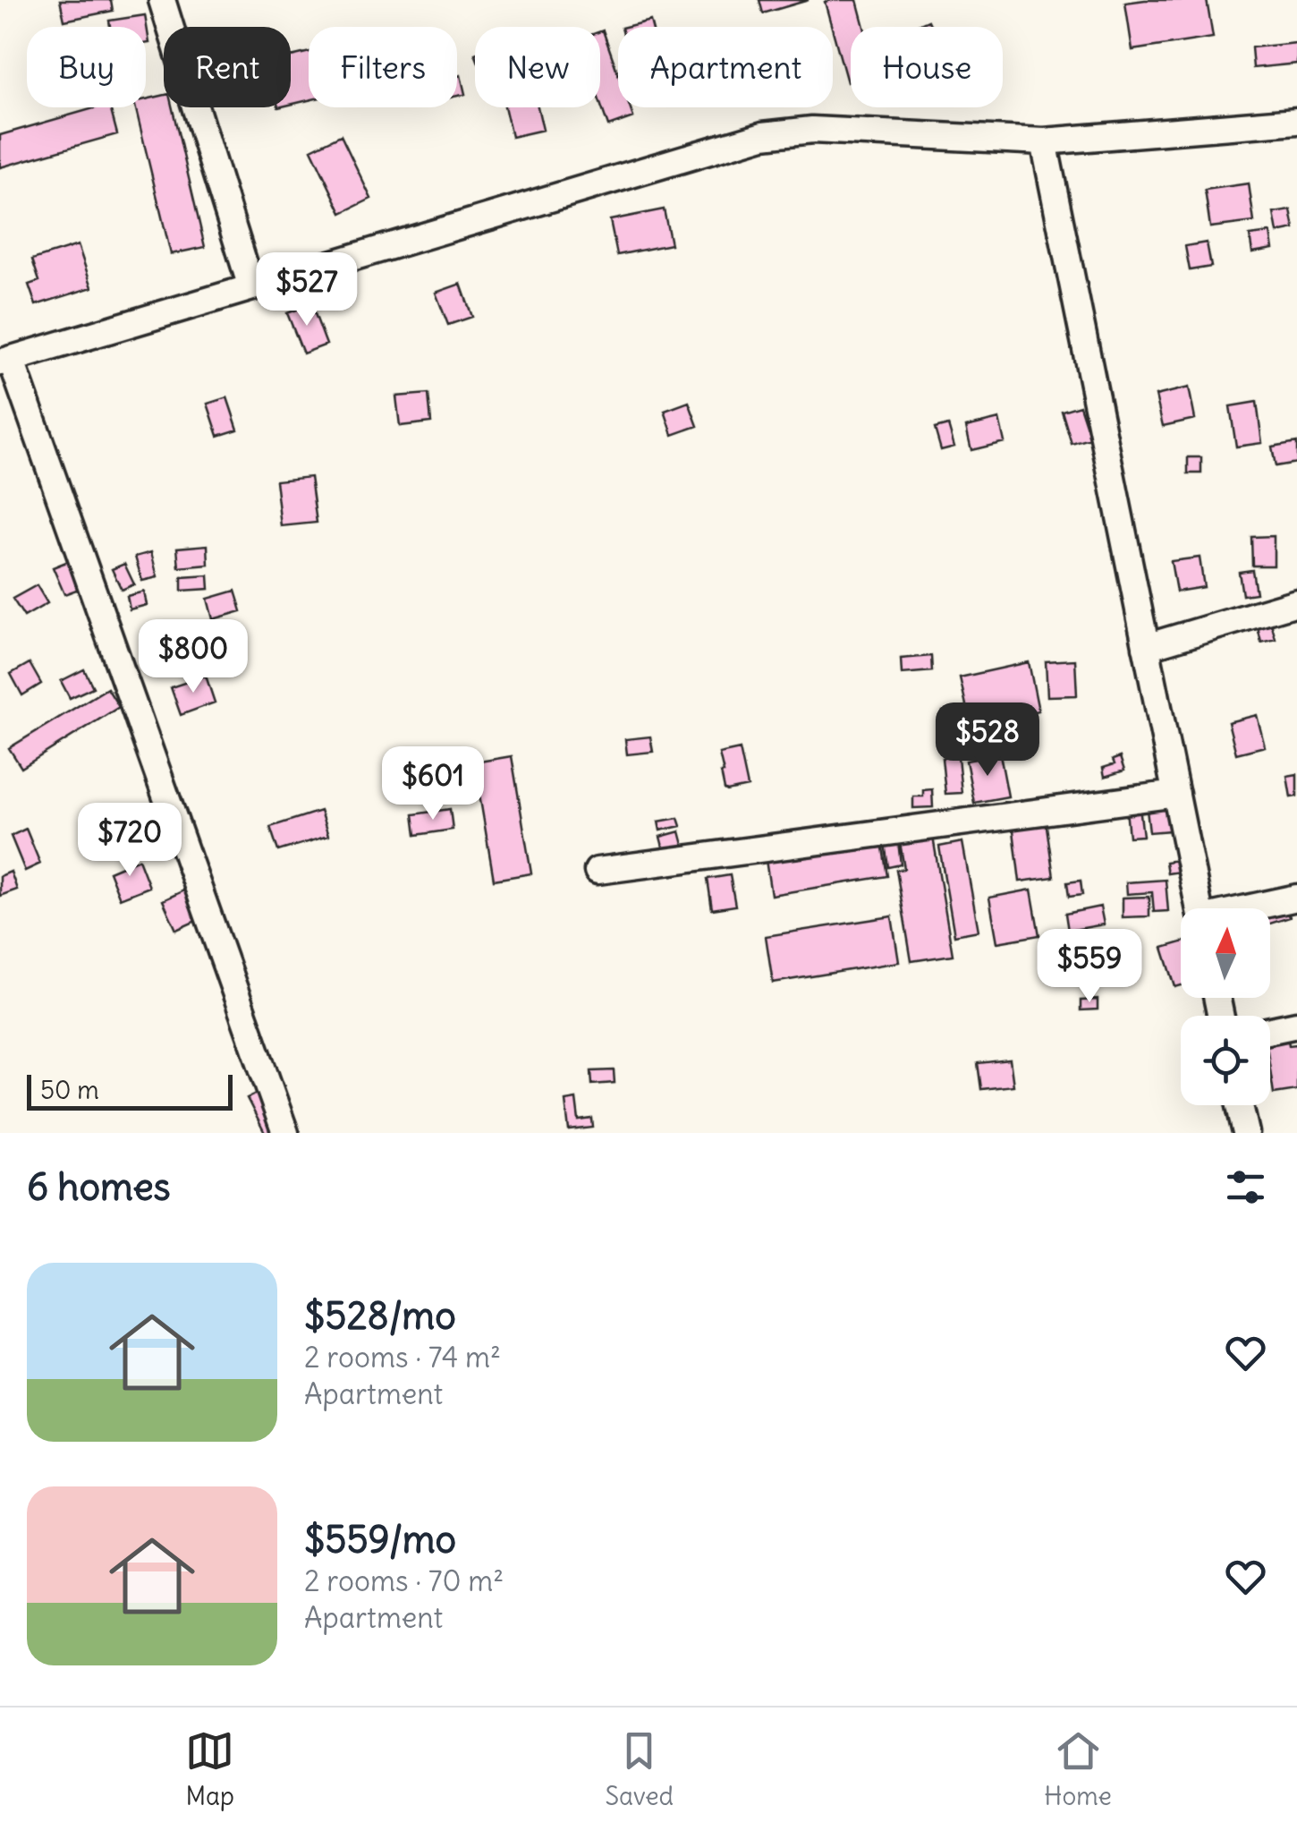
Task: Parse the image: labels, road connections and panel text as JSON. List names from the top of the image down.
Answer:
{
  "scale_bar": "50 m",
  "north": "top",
  "page": {
    "chip": [
      "Buy",
      "Rent",
      "Filters",
      "New",
      "Apartment",
      "House"
    ],
    "price": [
      "$527",
      "$800",
      "$528",
      "$601",
      "$720",
      "$559"
    ],
    "scale": "50 m",
    "heading": "6 homes",
    "list": [
      {
        "name": "$528/mo",
        "note": "2 rooms · 74 m² · Apartment"
      },
      {
        "name": "$559/mo",
        "note": "2 rooms · 70 m² · Apartment"
      }
    ],
    "tabs": ["Map", "Saved", "Home"]
  }
}
